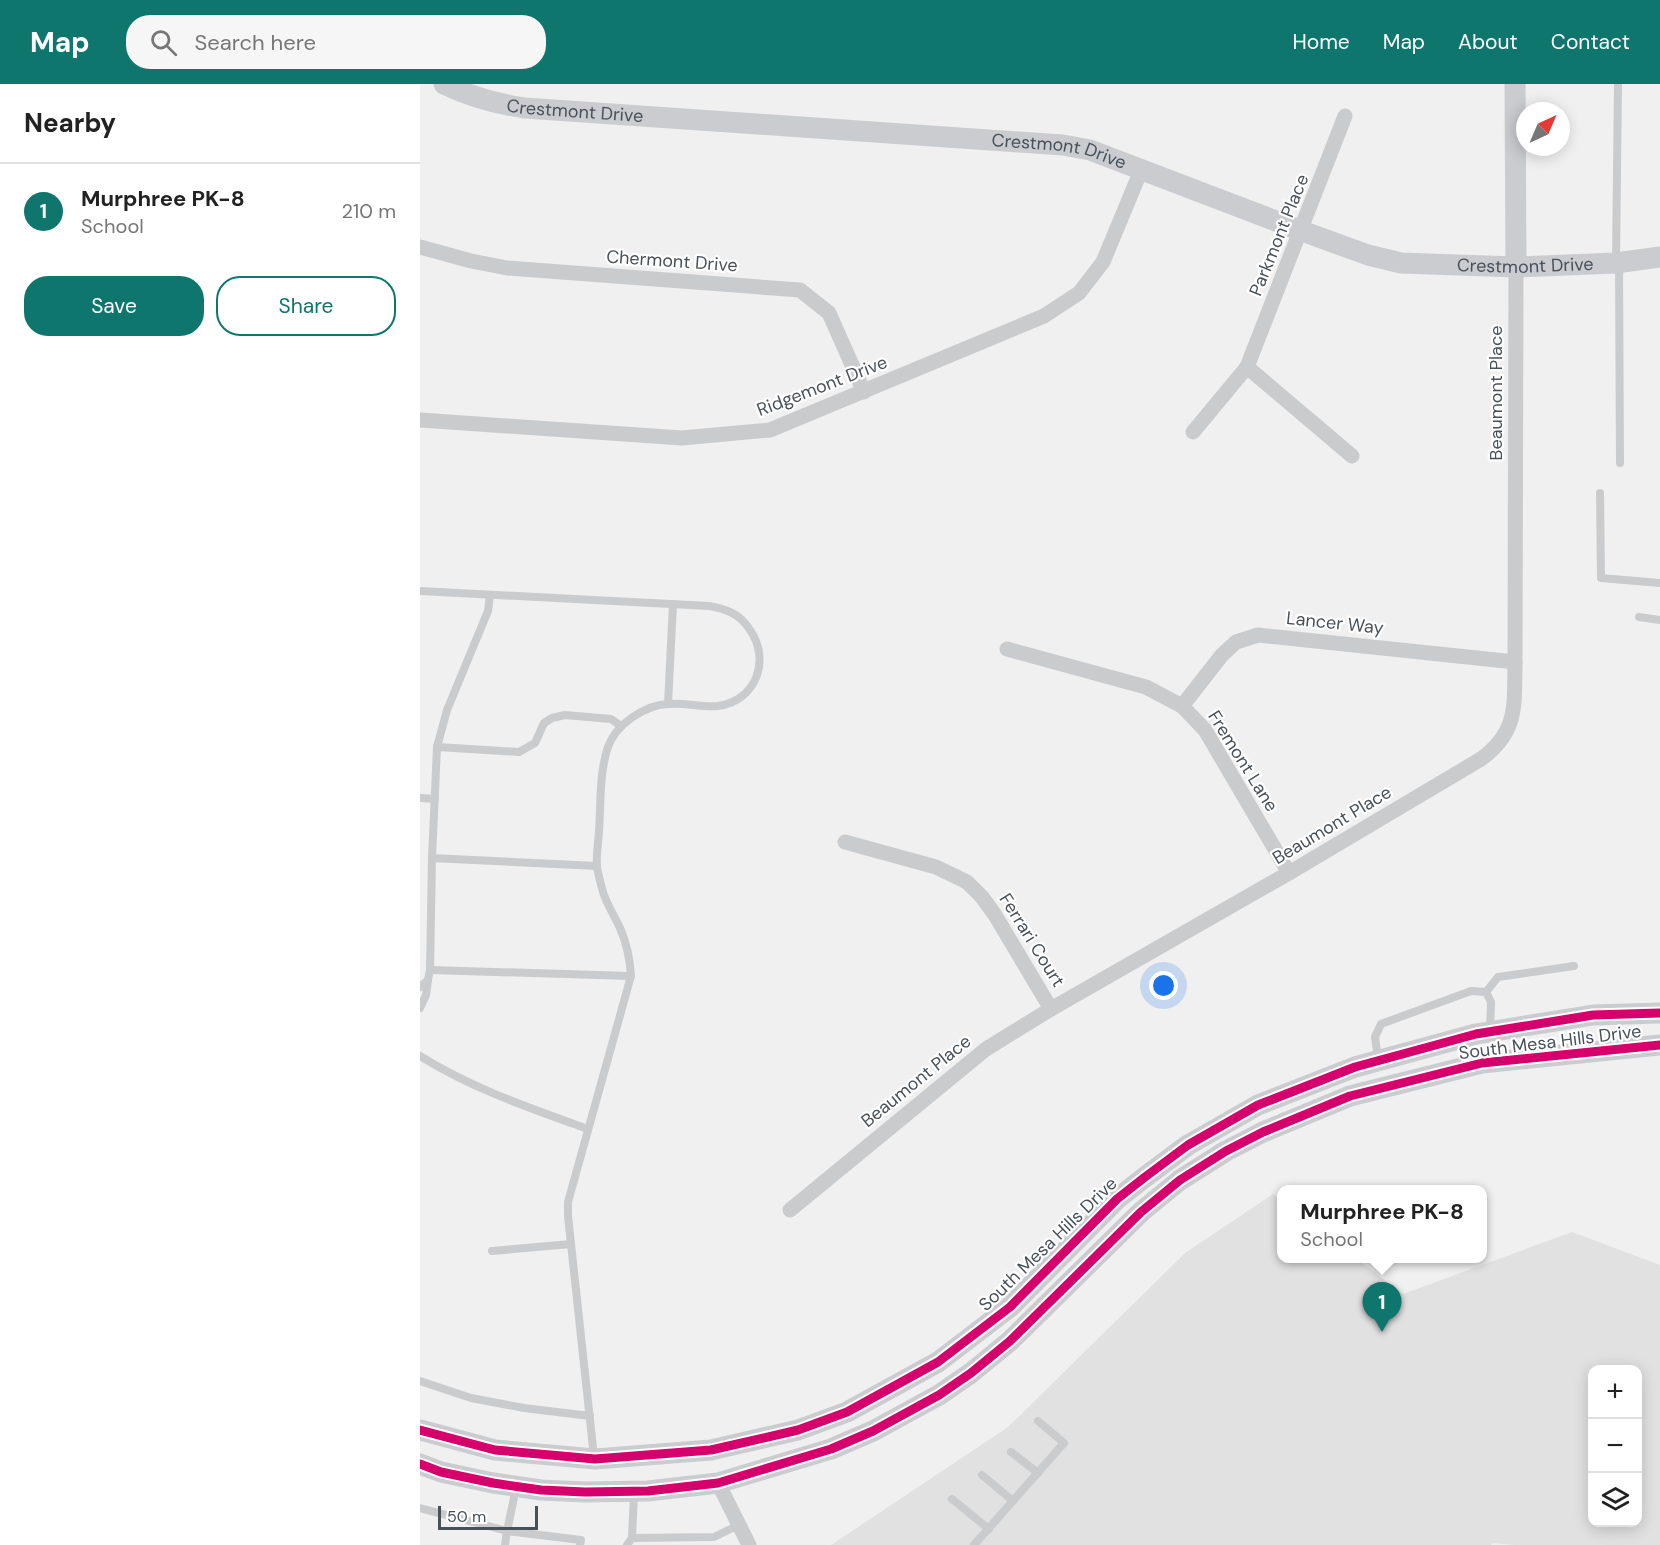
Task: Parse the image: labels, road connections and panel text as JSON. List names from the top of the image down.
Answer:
{
  "streets": {
    "street": [
      "Crestmont Drive",
      "Parkmont Place",
      "Chermont Drive",
      "Ridgemont Drive",
      "Beaumont Place",
      "Lancer Way",
      "Fremont Lane",
      "Ferrari Court",
      "South Mesa Hills Drive"
    ]
  },
  "crossings": [
    ["Crestmont Drive", "Parkmont Place"],
    ["Crestmont Drive", "Ridgemont Drive"],
    ["Crestmont Drive", "Beaumont Place"],
    ["Chermont Drive", "Ridgemont Drive"],
    ["Beaumont Place", "Lancer Way"],
    ["Beaumont Place", "Fremont Lane"],
    ["Beaumont Place", "Ferrari Court"],
    ["Lancer Way", "Fremont Lane"]
  ],
  "scale_bar": "50 m",
  "north": "top right",
  "page": {
    "header": "Map",
    "search": "Search here",
    "nav": [
      "Home",
      "Map",
      "About",
      "Contact"
    ],
    "heading": "Nearby",
    "list": [
      {
        "mark": "1",
        "name": "Murphree PK-8",
        "note": "School",
        "value": "210 m"
      }
    ],
    "buttons": ["Save", "Share"],
    "popup": ["Murphree PK-8", "School"],
    "pins": "1",
    "map_buttons": ["+", "−"],
    "scale": "50 m"
  }
}
